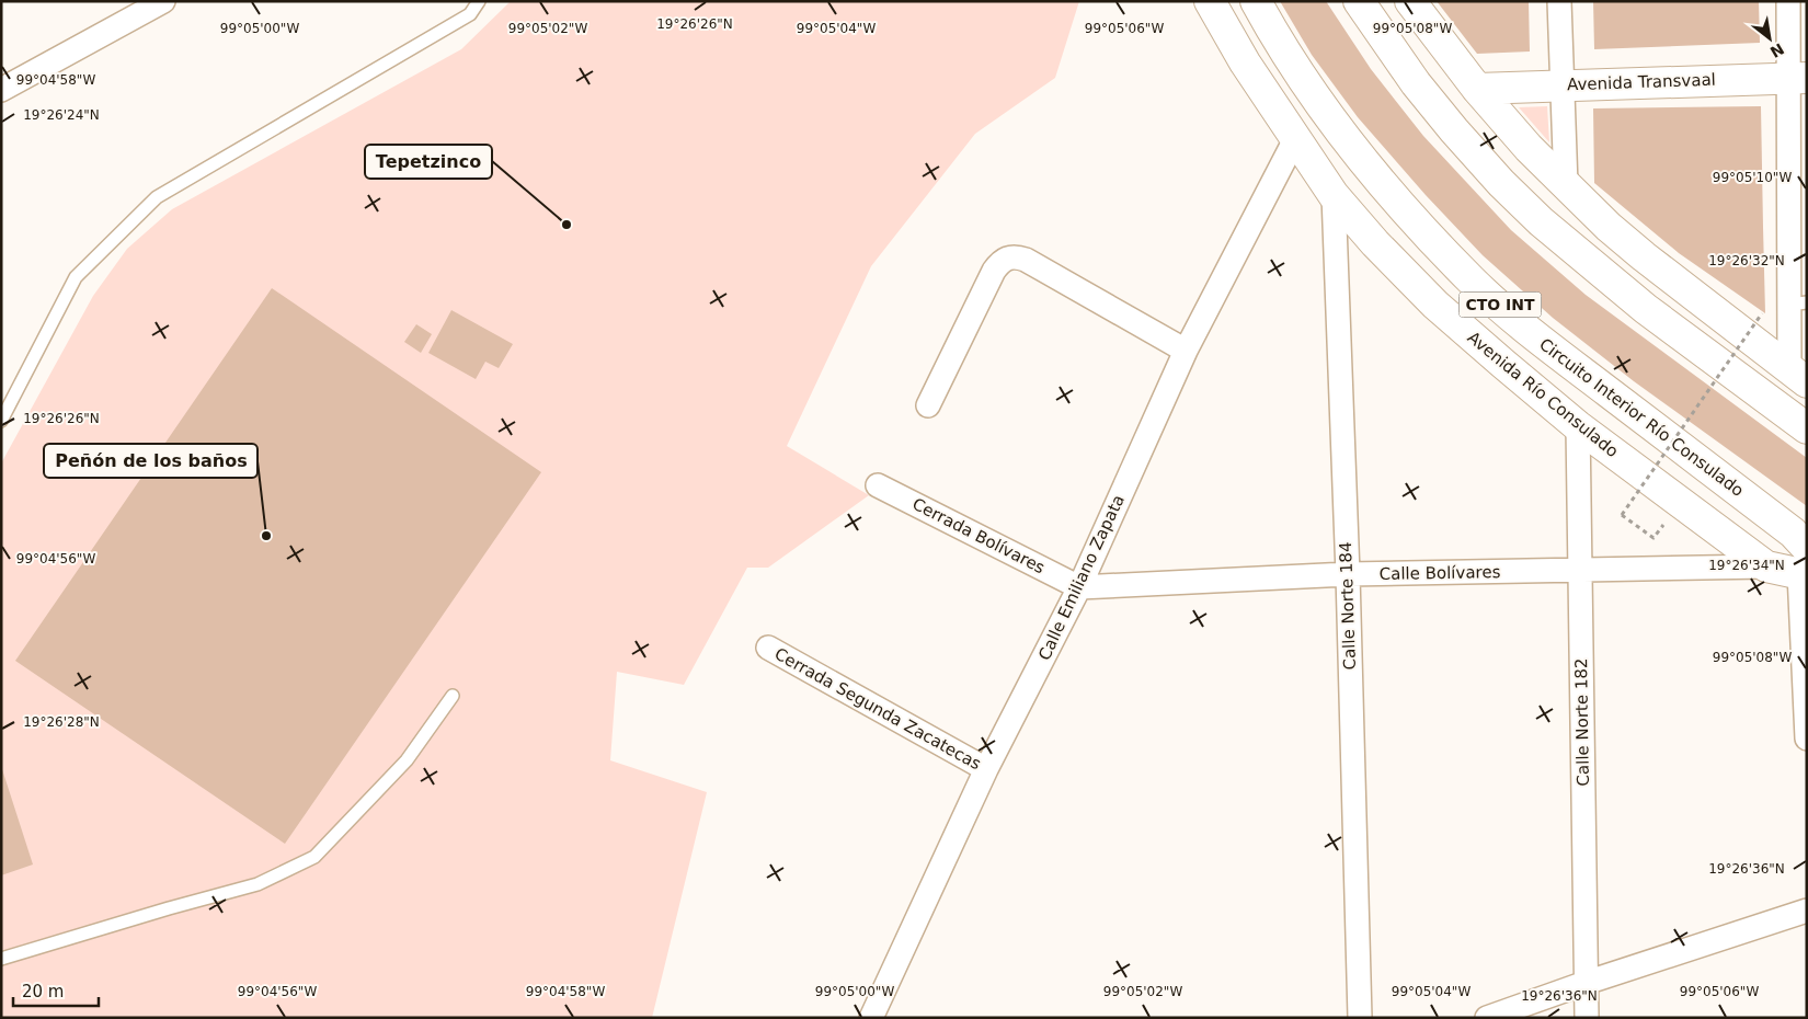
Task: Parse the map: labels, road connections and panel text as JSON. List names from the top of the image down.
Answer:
{
  "streets": {
    "main road": [
      "Avenida Transvaal",
      "CTO INT",
      "Avenida Río Consulado",
      "Circuito Interior Río Consulado"
    ],
    "street": [
      "Cerrada Bolívares",
      "Calle Bolívares",
      "Calle Emiliano Zapata",
      "Calle Norte 184",
      "Cerrada Segunda Zacatecas",
      "Calle Norte 182"
    ]
  },
  "crossings": [
    ["Avenida Río Consulado", "Circuito Interior Río Consulado"],
    ["Avenida Río Consulado", "Calle Bolívares"],
    ["Avenida Río Consulado", "Calle Emiliano Zapata"],
    ["Avenida Río Consulado", "Calle Norte 184"],
    ["Avenida Río Consulado", "Calle Norte 182"],
    ["Cerrada Bolívares", "Calle Bolívares"],
    ["Cerrada Bolívares", "Calle Emiliano Zapata"],
    ["Calle Bolívares", "Calle Emiliano Zapata"],
    ["Calle Bolívares", "Calle Norte 184"],
    ["Calle Bolívares", "Calle Norte 182"],
    ["Calle Emiliano Zapata", "Cerrada Segunda Zacatecas"]
  ],
  "places": ["Tepetzinco", "Peñón de los baños"],
  "scale_bar": "20 m",
  "north": "bottom right",
  "coordinates": [
    "19°26'26\"N",
    "99°05'00\"W",
    "99°05'02\"W",
    "99°05'04\"W",
    "99°05'06\"W",
    "99°05'08\"W",
    "99°04'58\"W",
    "19°26'24\"N",
    "99°05'10\"W",
    "19°26'32\"N",
    "99°04'56\"W",
    "19°26'34\"N",
    "19°26'28\"N",
    "19°26'36\"N"
  ]
}
